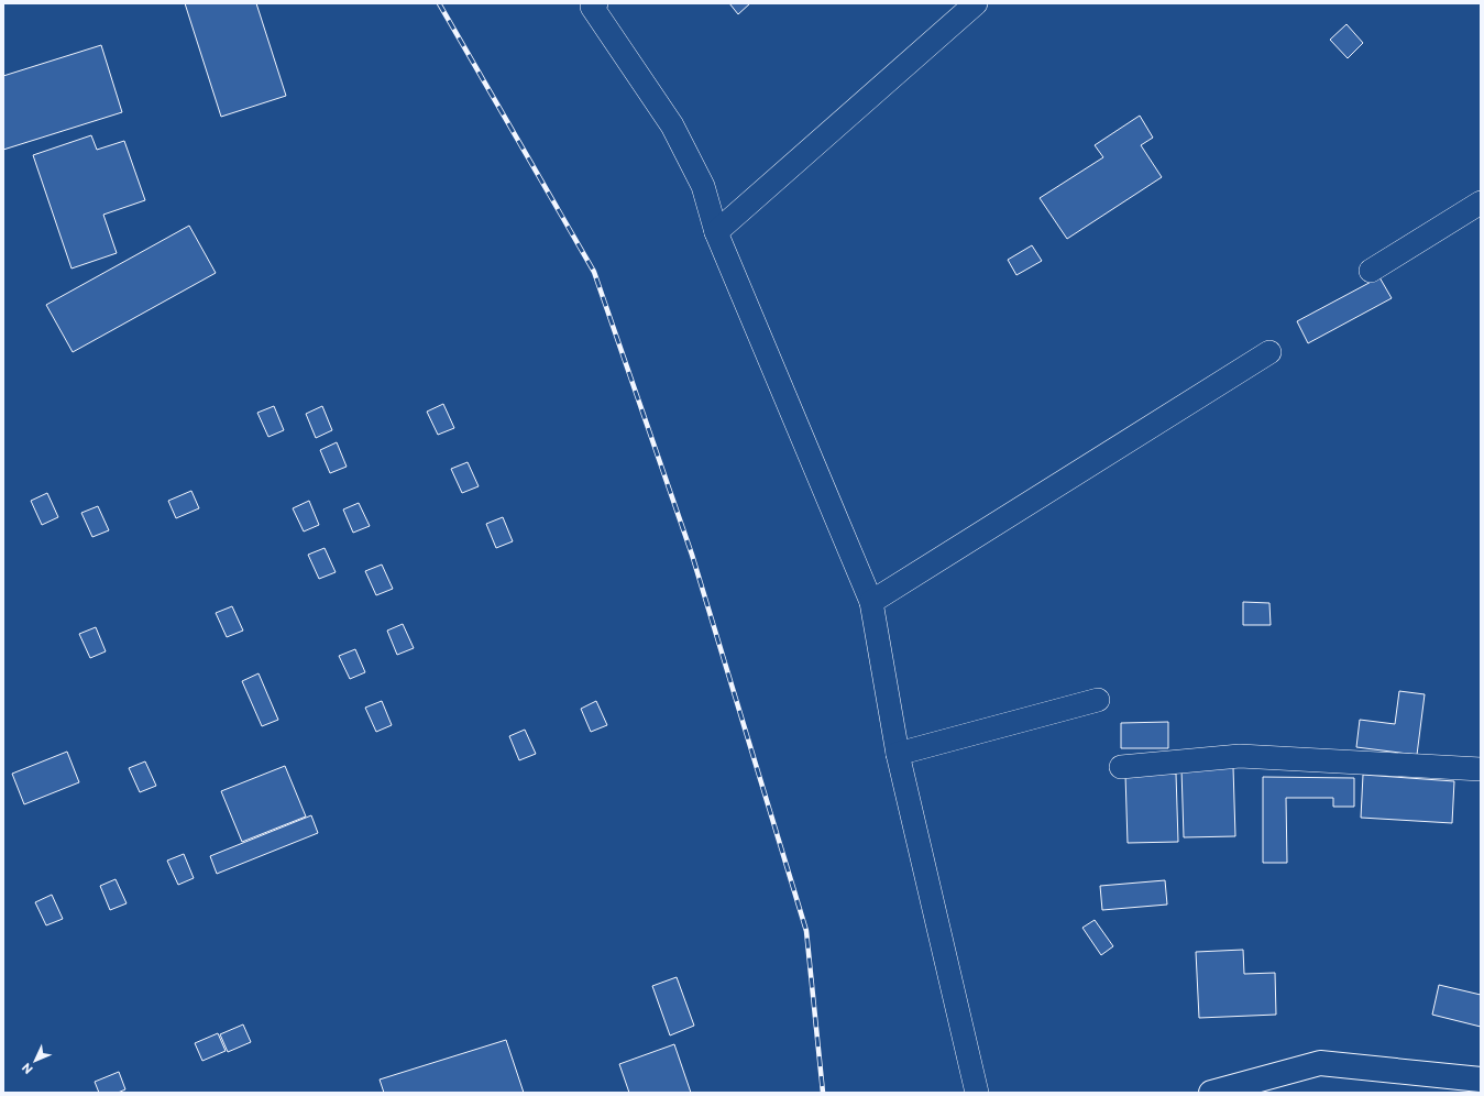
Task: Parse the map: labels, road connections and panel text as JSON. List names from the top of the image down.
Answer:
{
  "north": "bottom left"
}
